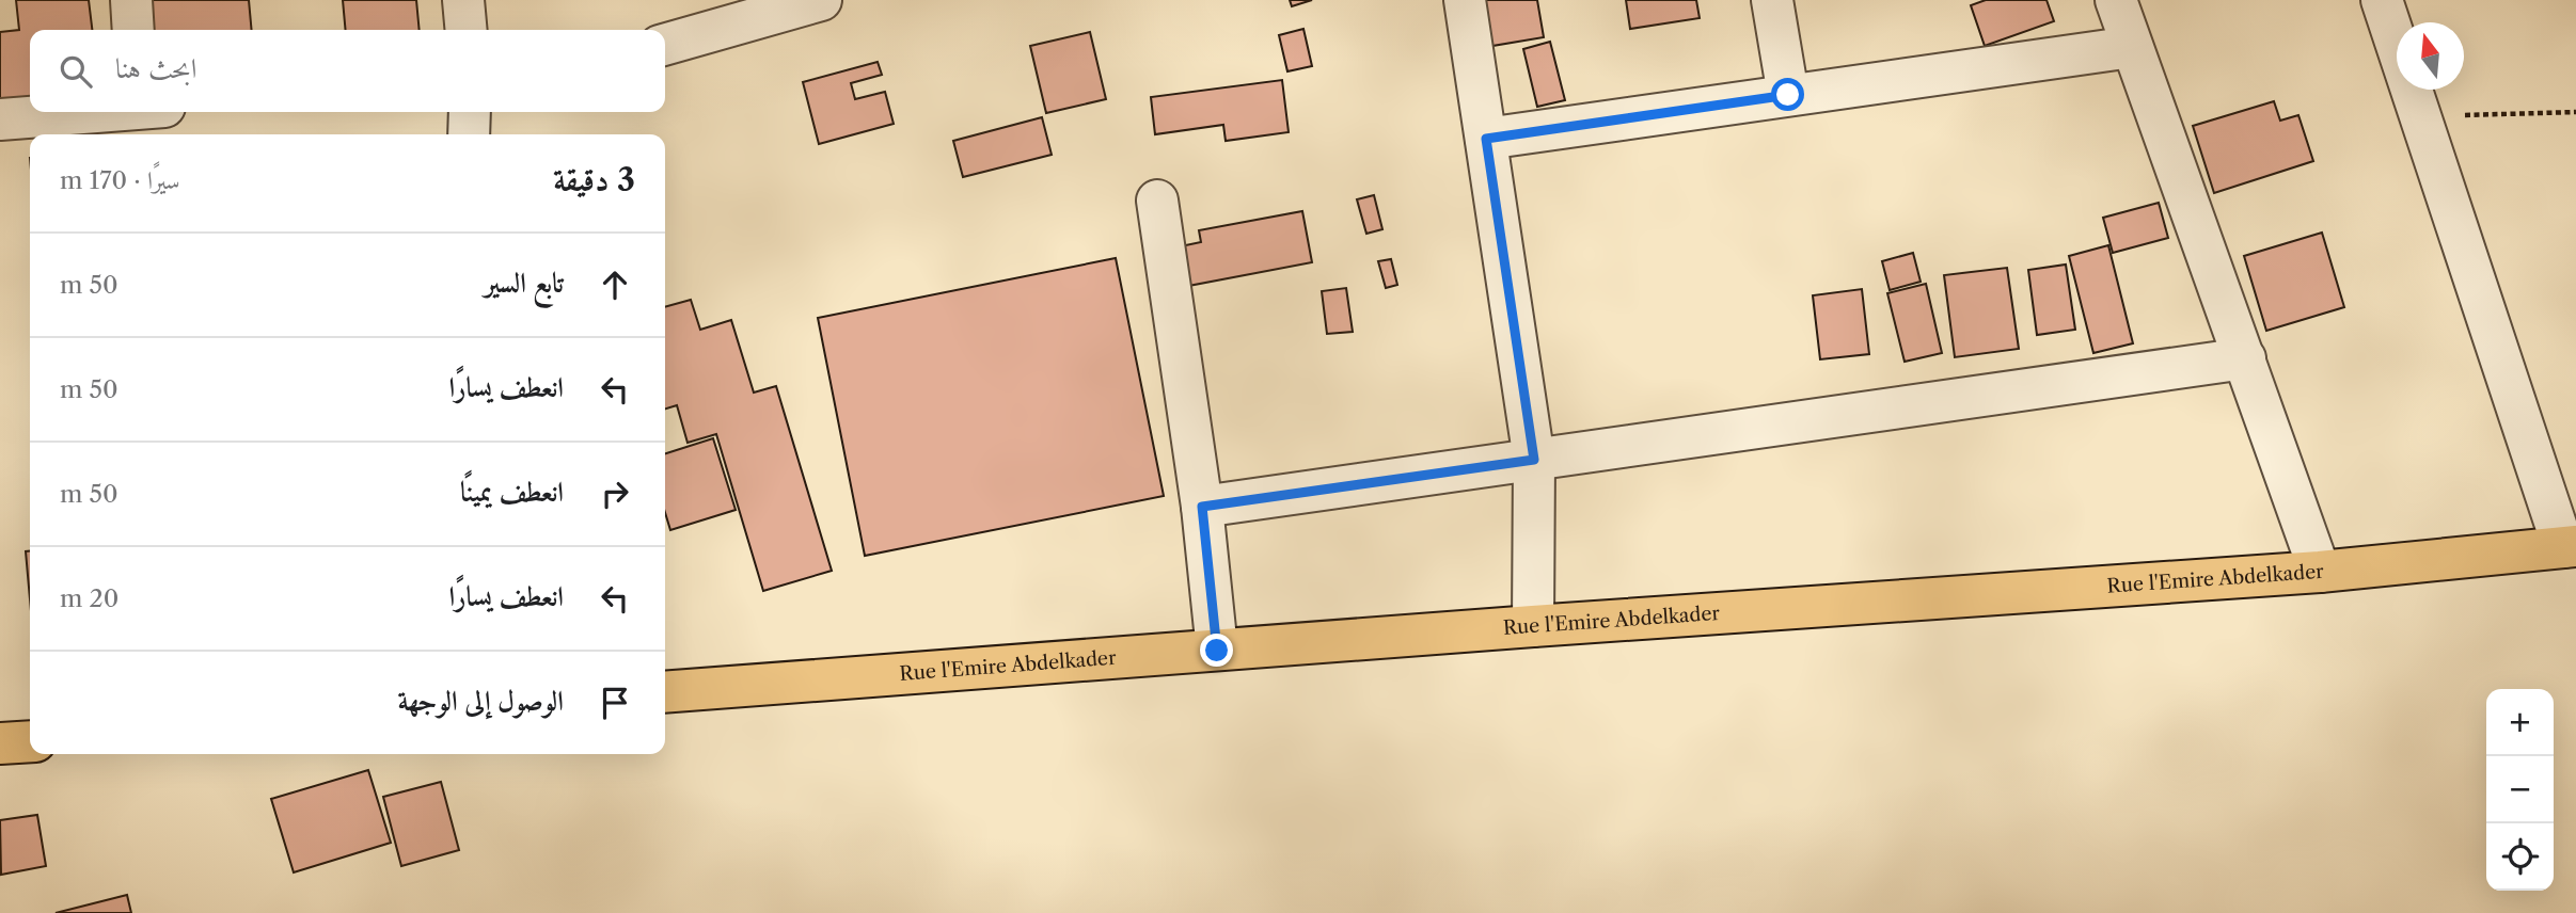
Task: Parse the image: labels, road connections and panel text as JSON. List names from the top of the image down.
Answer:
{
  "streets": {
    "main road": ["Rue l'Emire Abdelkader"]
  },
  "north": "top",
  "page": {
    "search": "ابحث هنا",
    "heading": ["3 دقيقة", "سيرًا · 170 m"],
    "list": [
      ["تابع السير", "50 m"],
      ["انعطف يسارًا", "50 m"],
      ["انعطف يمينًا", "50 m"],
      ["انعطف يسارًا", "20 m"],
      "الوصول إلى الوجهة"
    ],
    "map_buttons": ["+", "−"]
  }
}
